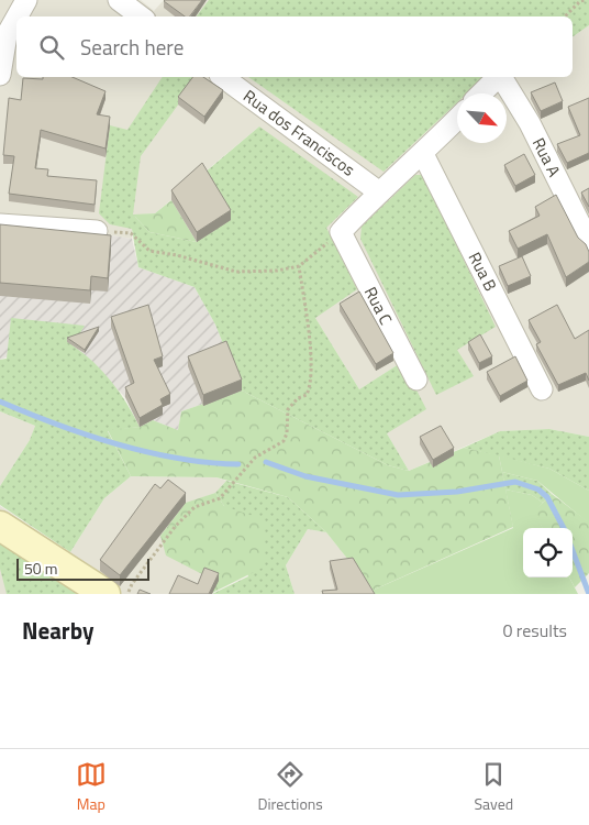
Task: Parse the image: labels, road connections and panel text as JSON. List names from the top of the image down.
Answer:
{
  "streets": {
    "street": [
      "Rua dos Franciscos",
      "Rua A",
      "Rua B",
      "Rua C"
    ]
  },
  "scale_bar": "50 m",
  "north": "bottom right",
  "page": {
    "search": "Search here",
    "scale": "50 m",
    "heading": ["Nearby", "0 results"],
    "nav": ["Map", "Directions", "Saved"]
  }
}
